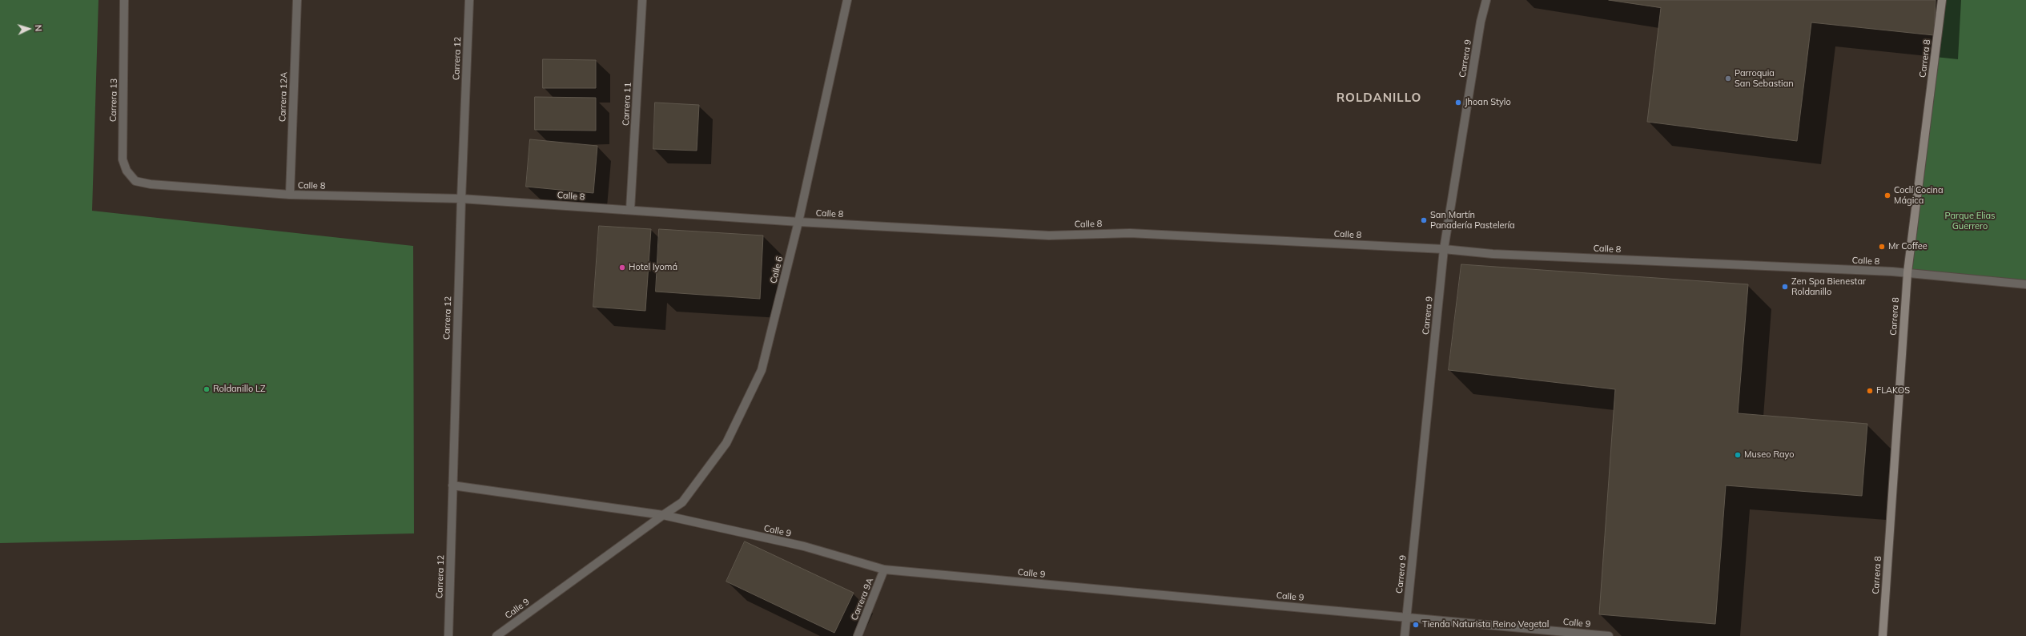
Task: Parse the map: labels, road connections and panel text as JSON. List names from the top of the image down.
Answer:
{
  "streets": {
    "main road": ["Carrera 8"],
    "street": [
      "Carrera 12",
      "Carrera 9",
      "Carrera 12A",
      "Carrera 13",
      "Carrera 11",
      "Calle 8",
      "Calle 6",
      "Calle 9",
      "Carrera 9A"
    ]
  },
  "crossings": [
    ["Carrera 12", "Calle 8"],
    ["Carrera 9", "Calle 8"],
    ["Carrera 9", "Calle 9"],
    ["Carrera 8", "Calle 8"],
    ["Carrera 12A", "Calle 8"],
    ["Carrera 13", "Calle 8"],
    ["Carrera 11", "Calle 8"],
    ["Calle 8", "Calle 6"],
    ["Calle 6", "Calle 9"],
    ["Calle 9", "Carrera 9A"]
  ],
  "districts": ["ROLDANILLO"],
  "parks": ["Parque Elias Guerrero"],
  "places": [
    "Parroquia San Sebastian",
    "Jhoan Stylo",
    "Coclí Cocina Mágica",
    "San Martín Panadería Pastelería",
    "Mr Coffee",
    "Hotel Iyomá",
    "Zen Spa Bienestar Roldanillo",
    "Roldanillo LZ",
    "FLAKOS",
    "Museo Rayo",
    "Tienda Naturista Reino Vegetal"
  ],
  "north": "right"
}
